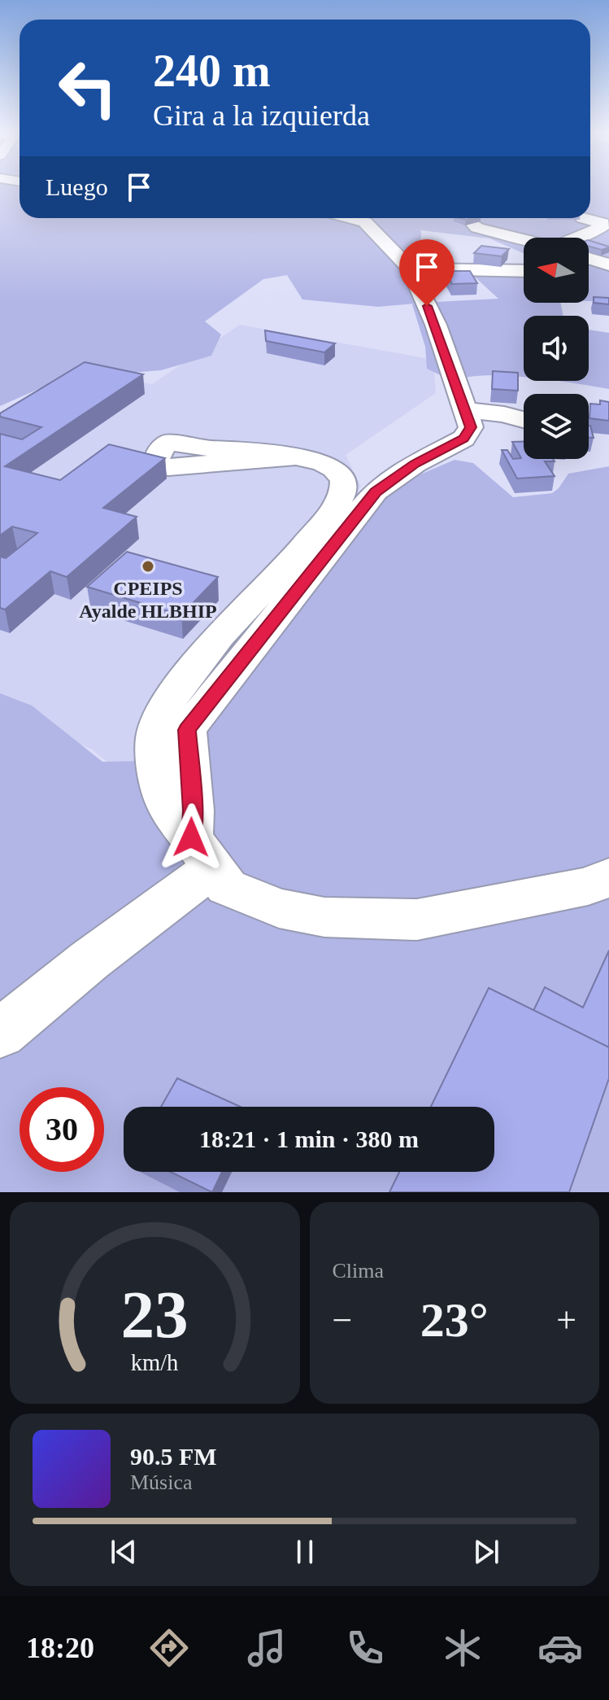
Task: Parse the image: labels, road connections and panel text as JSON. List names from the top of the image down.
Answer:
{
  "places": ["CPEIPS Ayalde HLBHIP"],
  "north": "left",
  "page": {
    "turn": ["240 m", "Gira a la izquierda"],
    "then": "Luego",
    "limit": "30",
    "trip": "18:21 · 1 min · 380 m",
    "tile": "Clima",
    "heat": ["−", "23°", "+"],
    "song": ["90.5 FM", "Música"],
    "tabs": "18:20",
    "gauge": ["23", "km/h"]
  }
}
